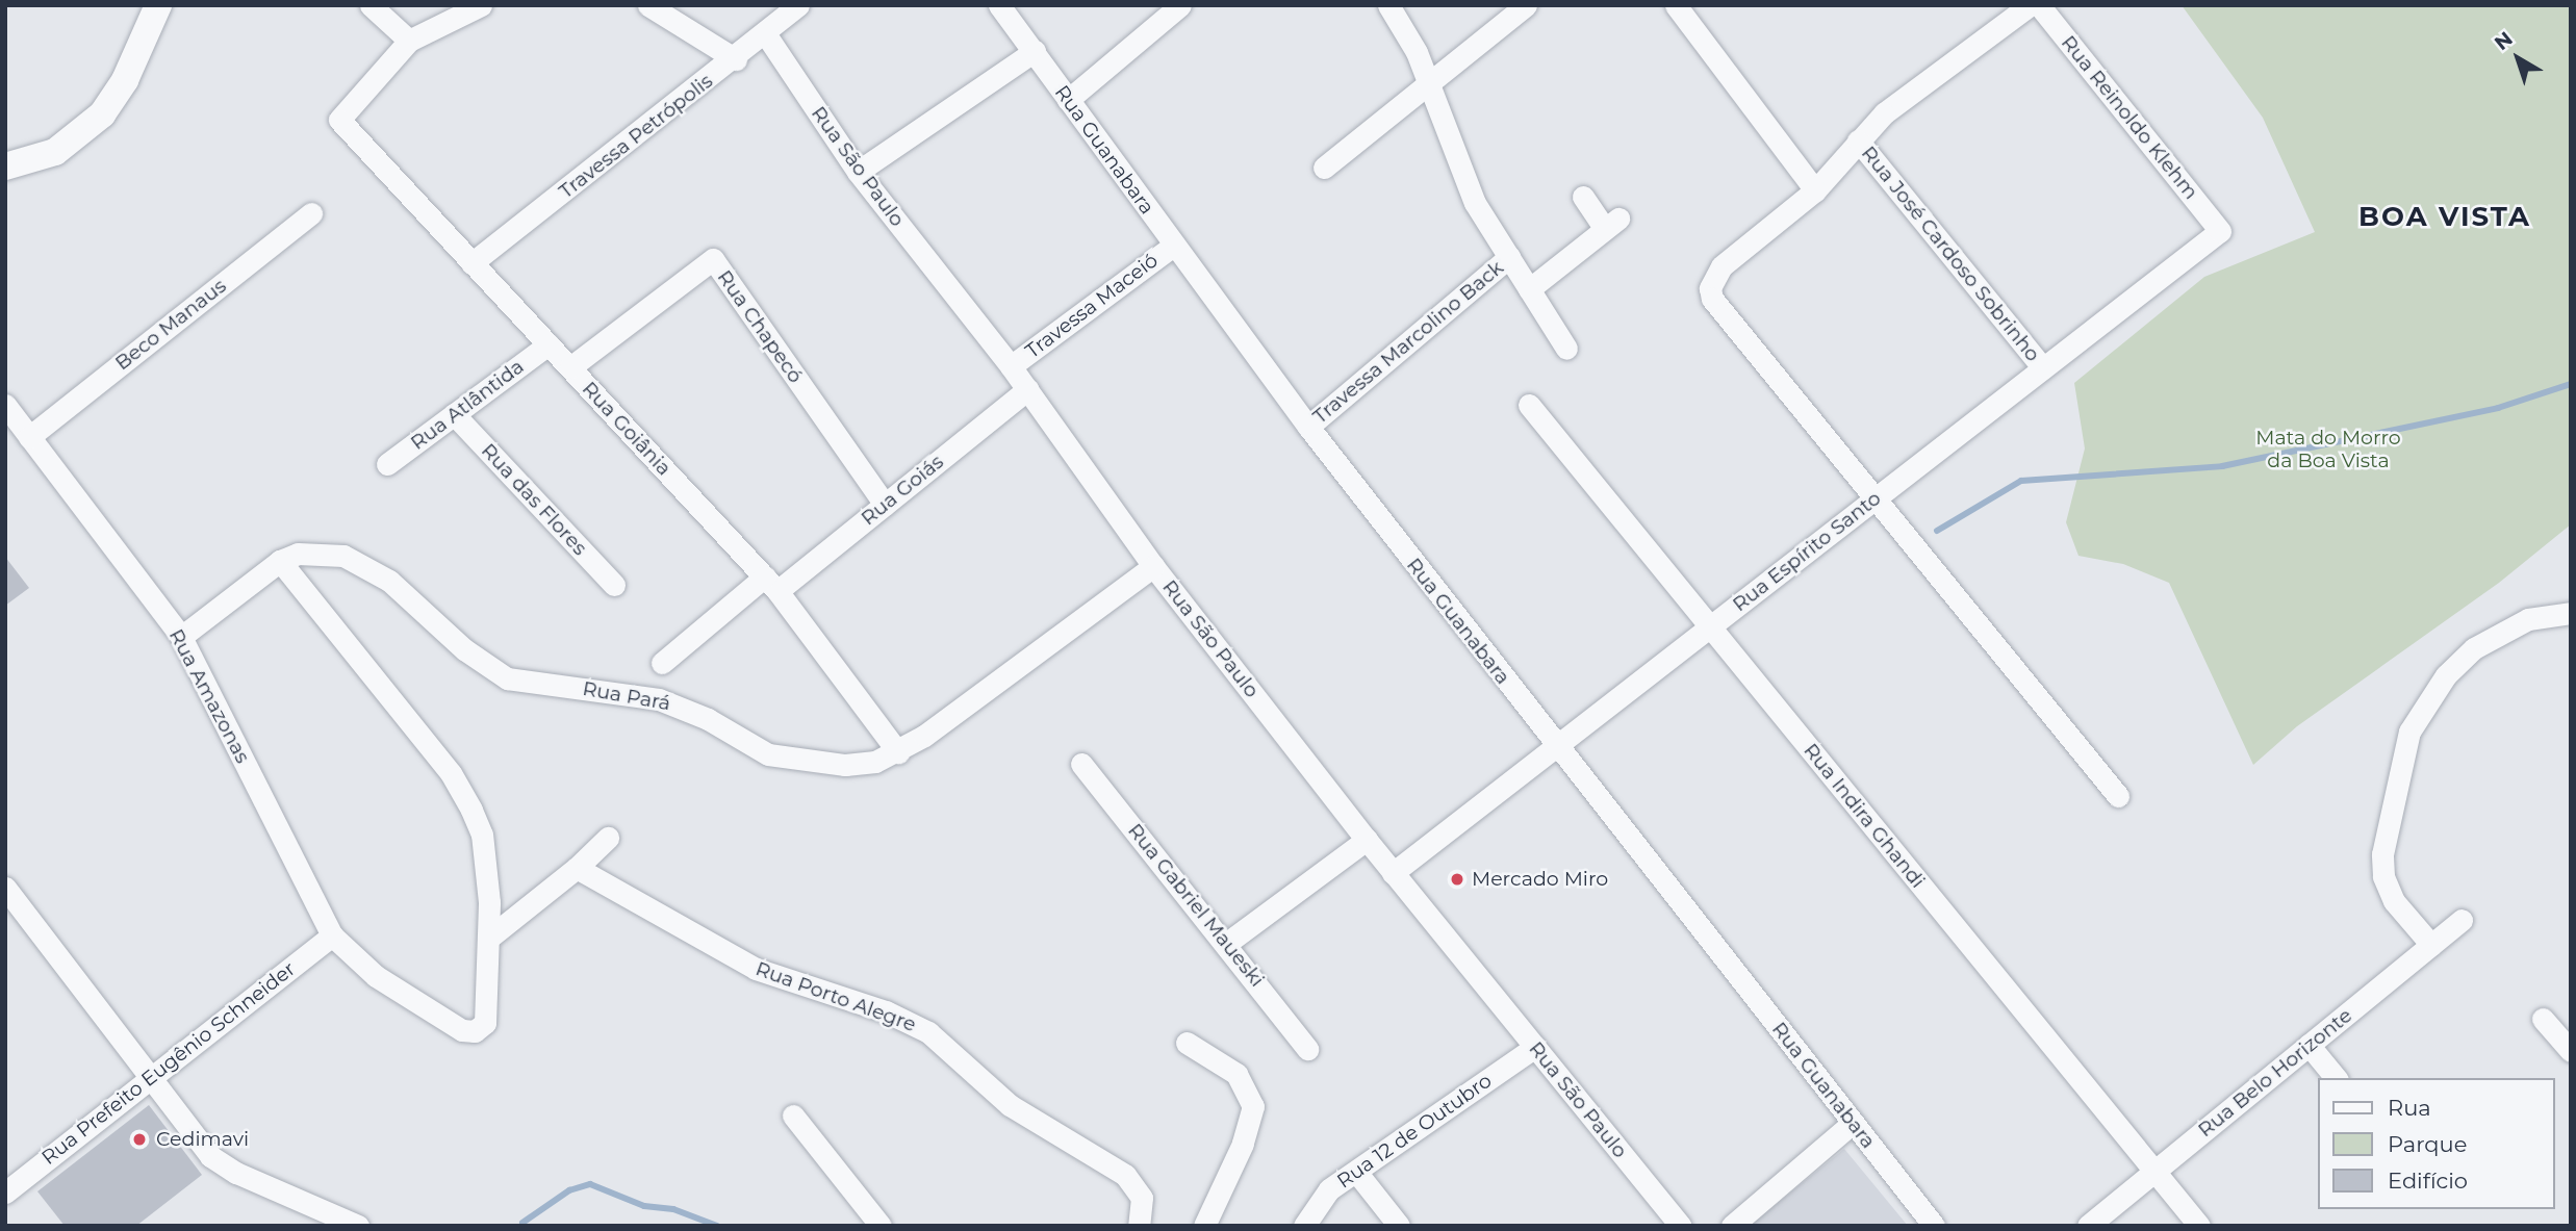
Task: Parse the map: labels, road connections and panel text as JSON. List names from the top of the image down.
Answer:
{
  "streets": {
    "street": [
      "Rua Reinoldo Klehm",
      "Travessa Petrópolis",
      "Rua Guanabara",
      "Rua São Paulo",
      "Rua José Cardoso Sobrinho",
      "Travessa Maceió",
      "Beco Manaus",
      "Rua Chapecó",
      "Travessa Marcolino Back",
      "Rua Atlântida",
      "Rua Goiânia",
      "Rua Goiás",
      "Rua das Flores",
      "Rua Espírito Santo",
      "Rua Amazonas",
      "Rua Pará",
      "Rua Indira Ghandi",
      "Rua Gabriel Maueski",
      "Rua Porto Alegre",
      "Rua Prefeito Eugênio Schneider",
      "Rua Belo Horizonte",
      "Rua 12 de Outubro"
    ]
  },
  "crossings": [
    ["Rua Reinoldo Klehm", "Rua Espírito Santo"],
    ["Travessa Petrópolis", "Rua São Paulo"],
    ["Travessa Petrópolis", "Rua Goiânia"],
    ["Rua Guanabara", "Travessa Maceió"],
    ["Rua Guanabara", "Travessa Marcolino Back"],
    ["Rua Guanabara", "Rua Espírito Santo"],
    ["Rua São Paulo", "Travessa Maceió"],
    ["Rua São Paulo", "Rua Goiás"],
    ["Rua São Paulo", "Rua Espírito Santo"],
    ["Rua São Paulo", "Rua Pará"],
    ["Rua São Paulo", "Rua 12 de Outubro"],
    ["Rua José Cardoso Sobrinho", "Rua Espírito Santo"],
    ["Beco Manaus", "Rua Amazonas"],
    ["Rua Chapecó", "Rua Goiânia"],
    ["Rua Chapecó", "Rua Goiás"],
    ["Rua Atlântida", "Rua Goiânia"],
    ["Rua Atlântida", "Rua das Flores"],
    ["Rua Goiânia", "Rua Goiás"],
    ["Rua Goiânia", "Rua Pará"],
    ["Rua Espírito Santo", "Rua Indira Ghandi"],
    ["Rua Amazonas", "Rua Pará"],
    ["Rua Amazonas", "Rua Prefeito Eugênio Schneider"],
    ["Rua Indira Ghandi", "Rua Belo Horizonte"]
  ],
  "districts": ["BOA VISTA"],
  "parks": ["Mata do Morro da Boa Vista"],
  "places": ["Mercado Miro", "Cedimavi"],
  "legend": ["Rua", "Parque", "Edifício"],
  "north": "top left"
}
